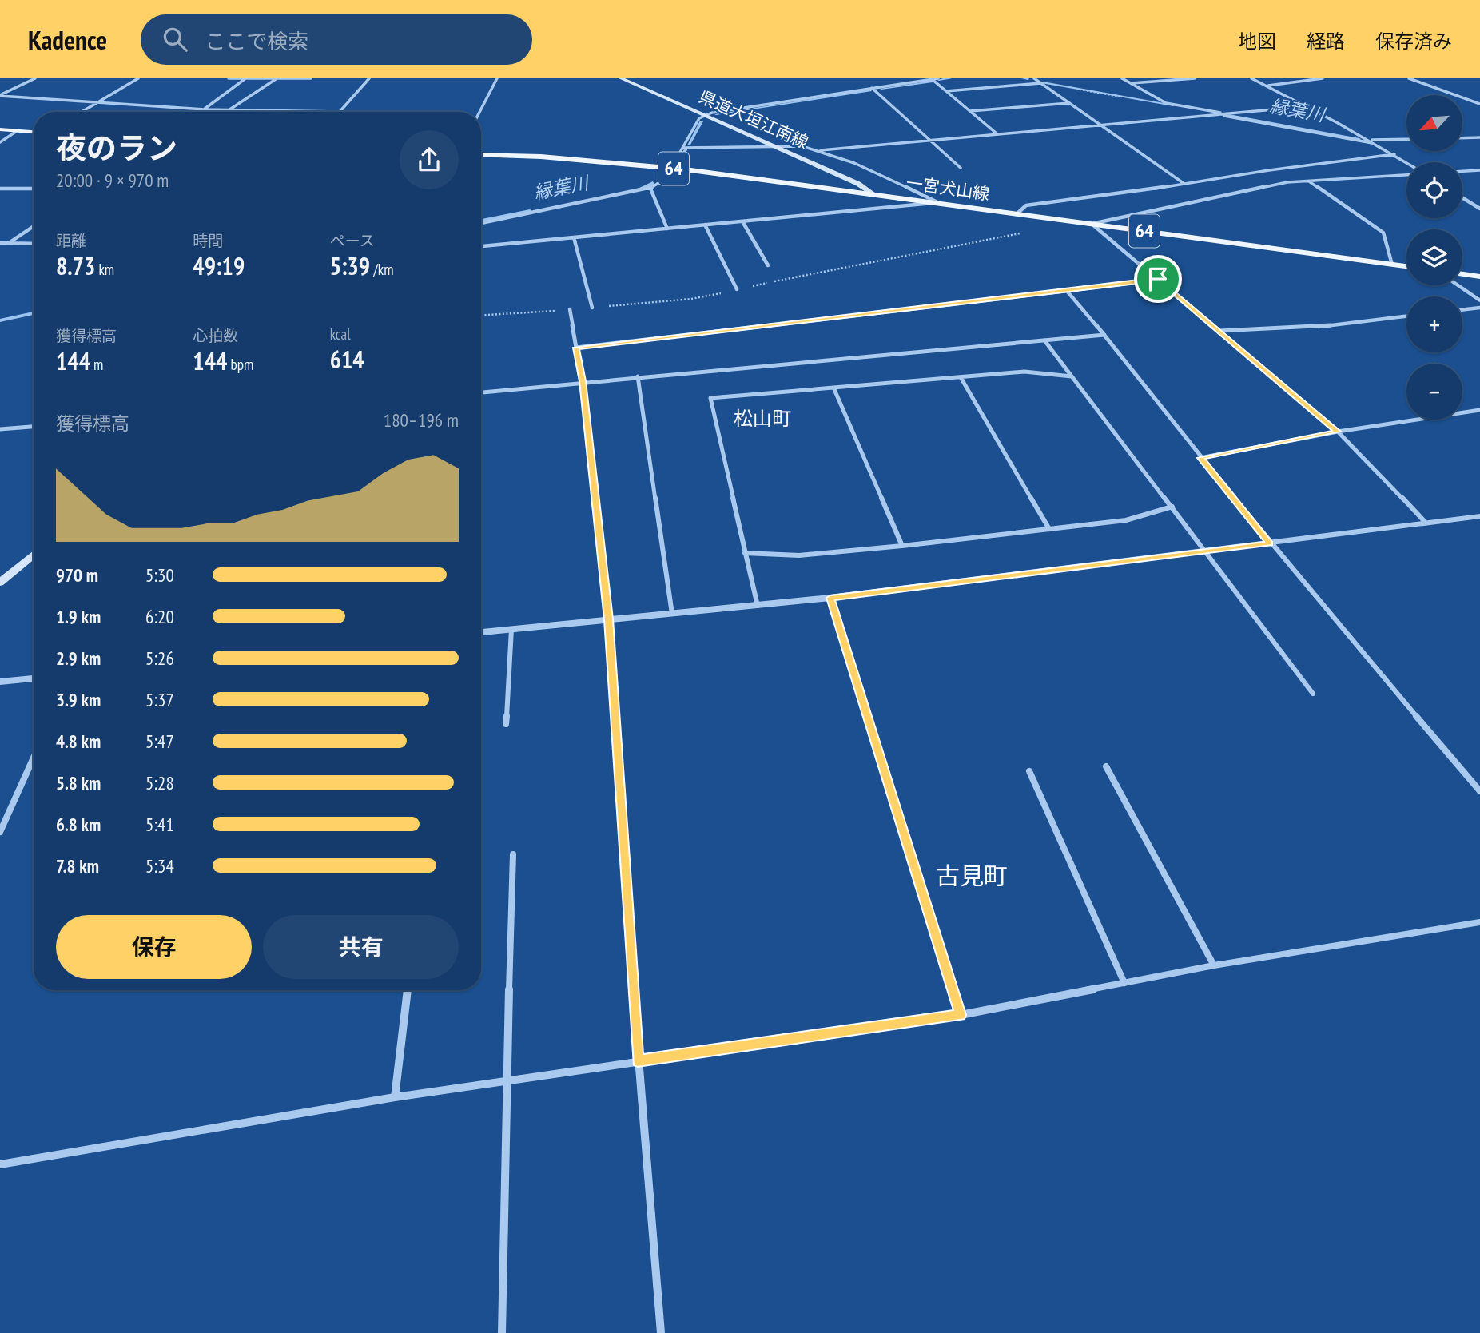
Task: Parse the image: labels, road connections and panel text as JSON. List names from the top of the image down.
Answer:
{
  "streets": {
    "main road": ["県道大垣江南線", "64", "一宮犬山線"]
  },
  "crossings": [
    ["県道大垣江南線", "一宮犬山線"]
  ],
  "districts": ["松山町", "古見町"],
  "water": ["縁葉川"],
  "north": "bottom left",
  "page": {
    "header": "Kadence",
    "search": "ここで検索",
    "nav": ["地図", "経路", "保存済み"],
    "map_buttons": ["+", "−"],
    "heading": ["夜のラン", "20:00 · 9 × 970 m"],
    "stats": [
      ["距離", "8.73 km"],
      ["時間", "49:19"],
      ["ペース", "5:39 /km"],
      ["獲得標高", "144 m"],
      ["心拍数", "144 bpm"],
      ["kcal", "614"]
    ],
    "chart": ["獲得標高", "180–196 m"],
    "list": [
      {
        "name": "970 m",
        "note": "5:30"
      },
      {
        "name": "1.9 km",
        "note": "6:20"
      },
      {
        "name": "2.9 km",
        "note": "5:26"
      },
      {
        "name": "3.9 km",
        "note": "5:37"
      },
      {
        "name": "4.8 km",
        "note": "5:47"
      },
      {
        "name": "5.8 km",
        "note": "5:28"
      },
      {
        "name": "6.8 km",
        "note": "5:41"
      },
      {
        "name": "7.8 km",
        "note": "5:34"
      }
    ],
    "buttons": ["保存", "共有"]
  }
}
